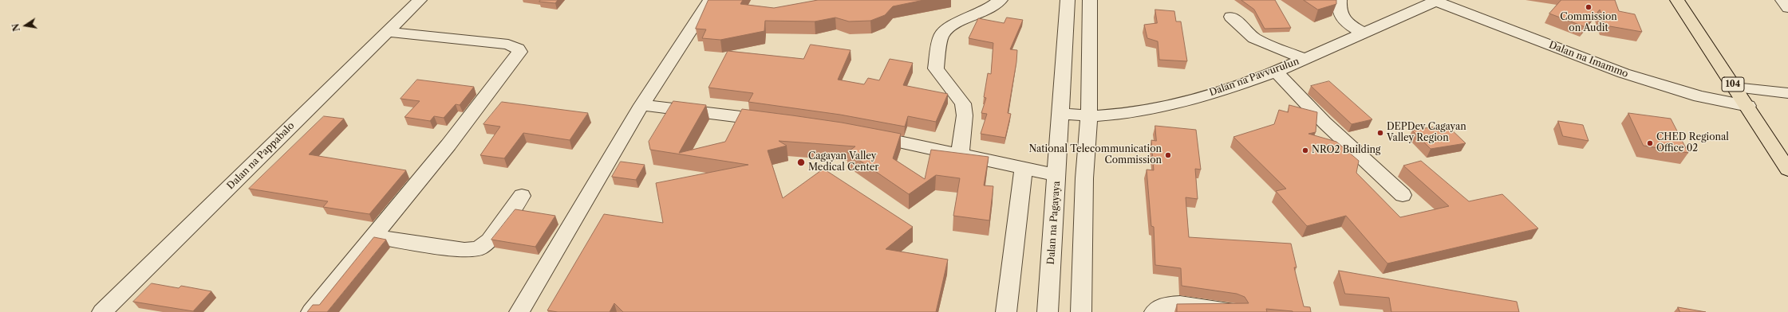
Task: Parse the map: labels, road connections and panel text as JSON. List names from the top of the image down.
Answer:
{
  "streets": {
    "highway": ["104"],
    "street": [
      "Dalan na Imammo",
      "Dalan na Pavvurulun",
      "Dalan na Pappabalo",
      "Dalan na Pagayaya"
    ]
  },
  "crossings": [
    ["Dalan na Imammo", "Dalan na Pavvurulun"],
    ["Dalan na Imammo", "104"],
    ["Dalan na Pavvurulun", "Dalan na Pagayaya"]
  ],
  "places": [
    "Commission on Audit",
    "DEPDev Cagayan Valley Region",
    "CHED Regional Office 02",
    "NRO2 Building",
    "National Telecommunication Commission",
    "Cagayan Valley Medical Center"
  ],
  "north": "left"
}
